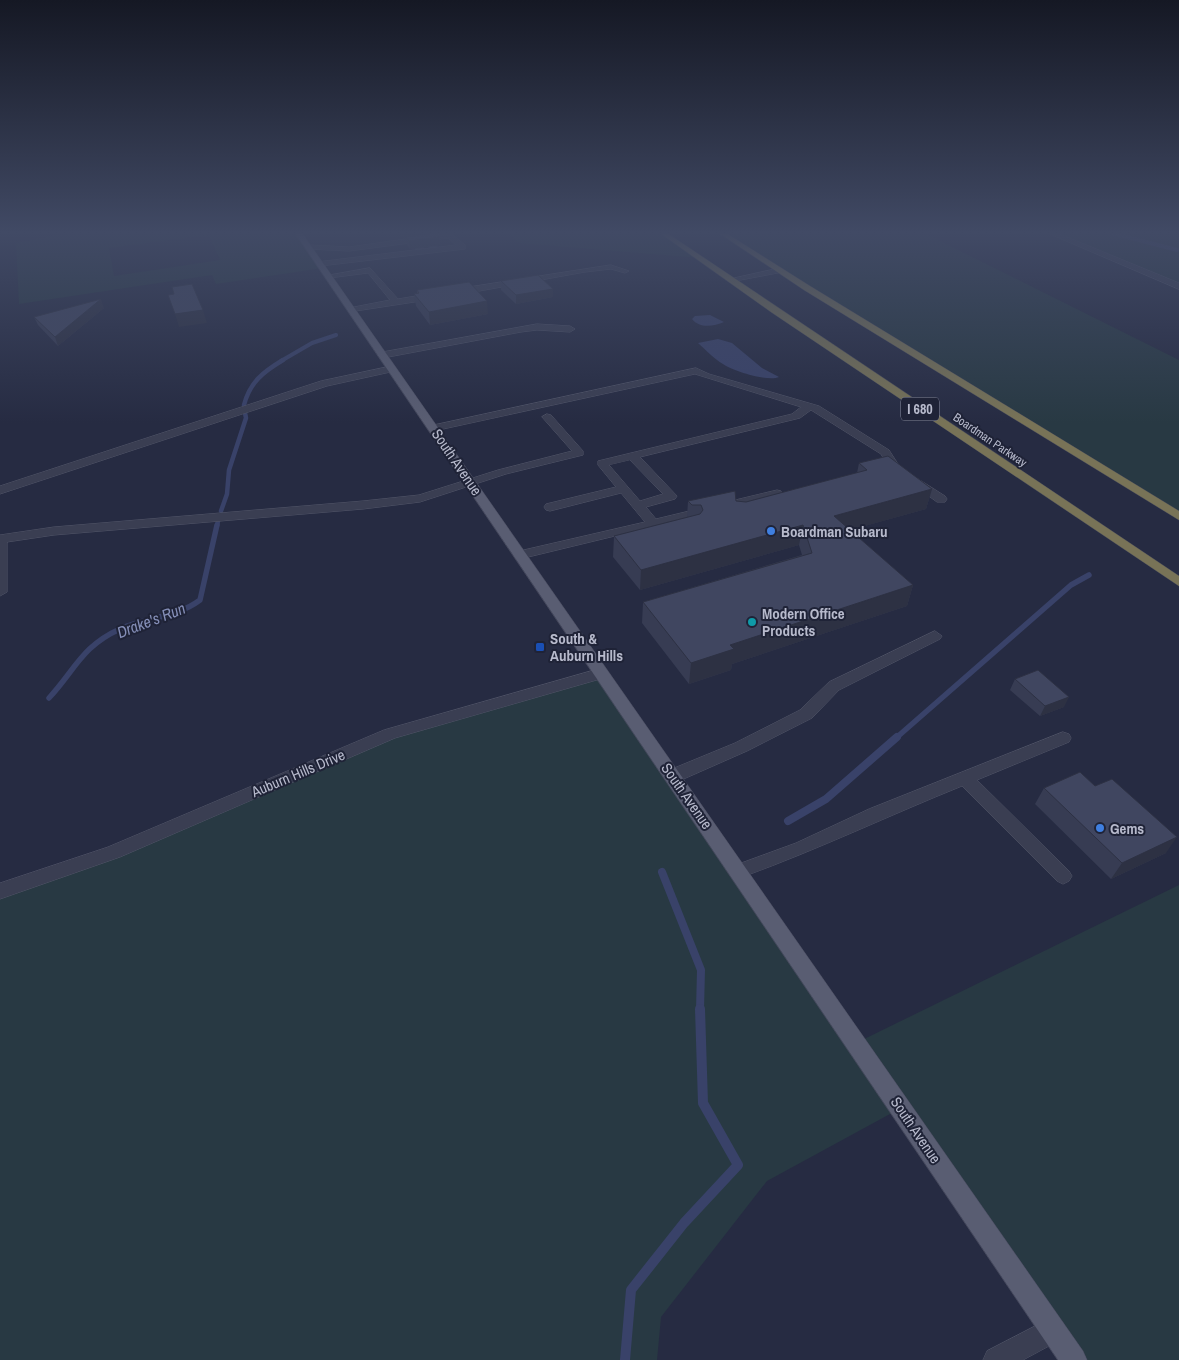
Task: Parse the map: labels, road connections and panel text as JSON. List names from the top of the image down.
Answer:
{
  "streets": {
    "highway": ["I 680", "Boardman Parkway"],
    "main road": ["South Avenue"],
    "street": ["Auburn Hills Drive"]
  },
  "crossings": [
    ["South Avenue", "Auburn Hills Drive"]
  ],
  "water": ["Drake's Run"],
  "places": {
    "other": ["Boardman Subaru", "Modern Office Products", "Gems"],
    "transit": ["South & Auburn Hills"]
  }
}
